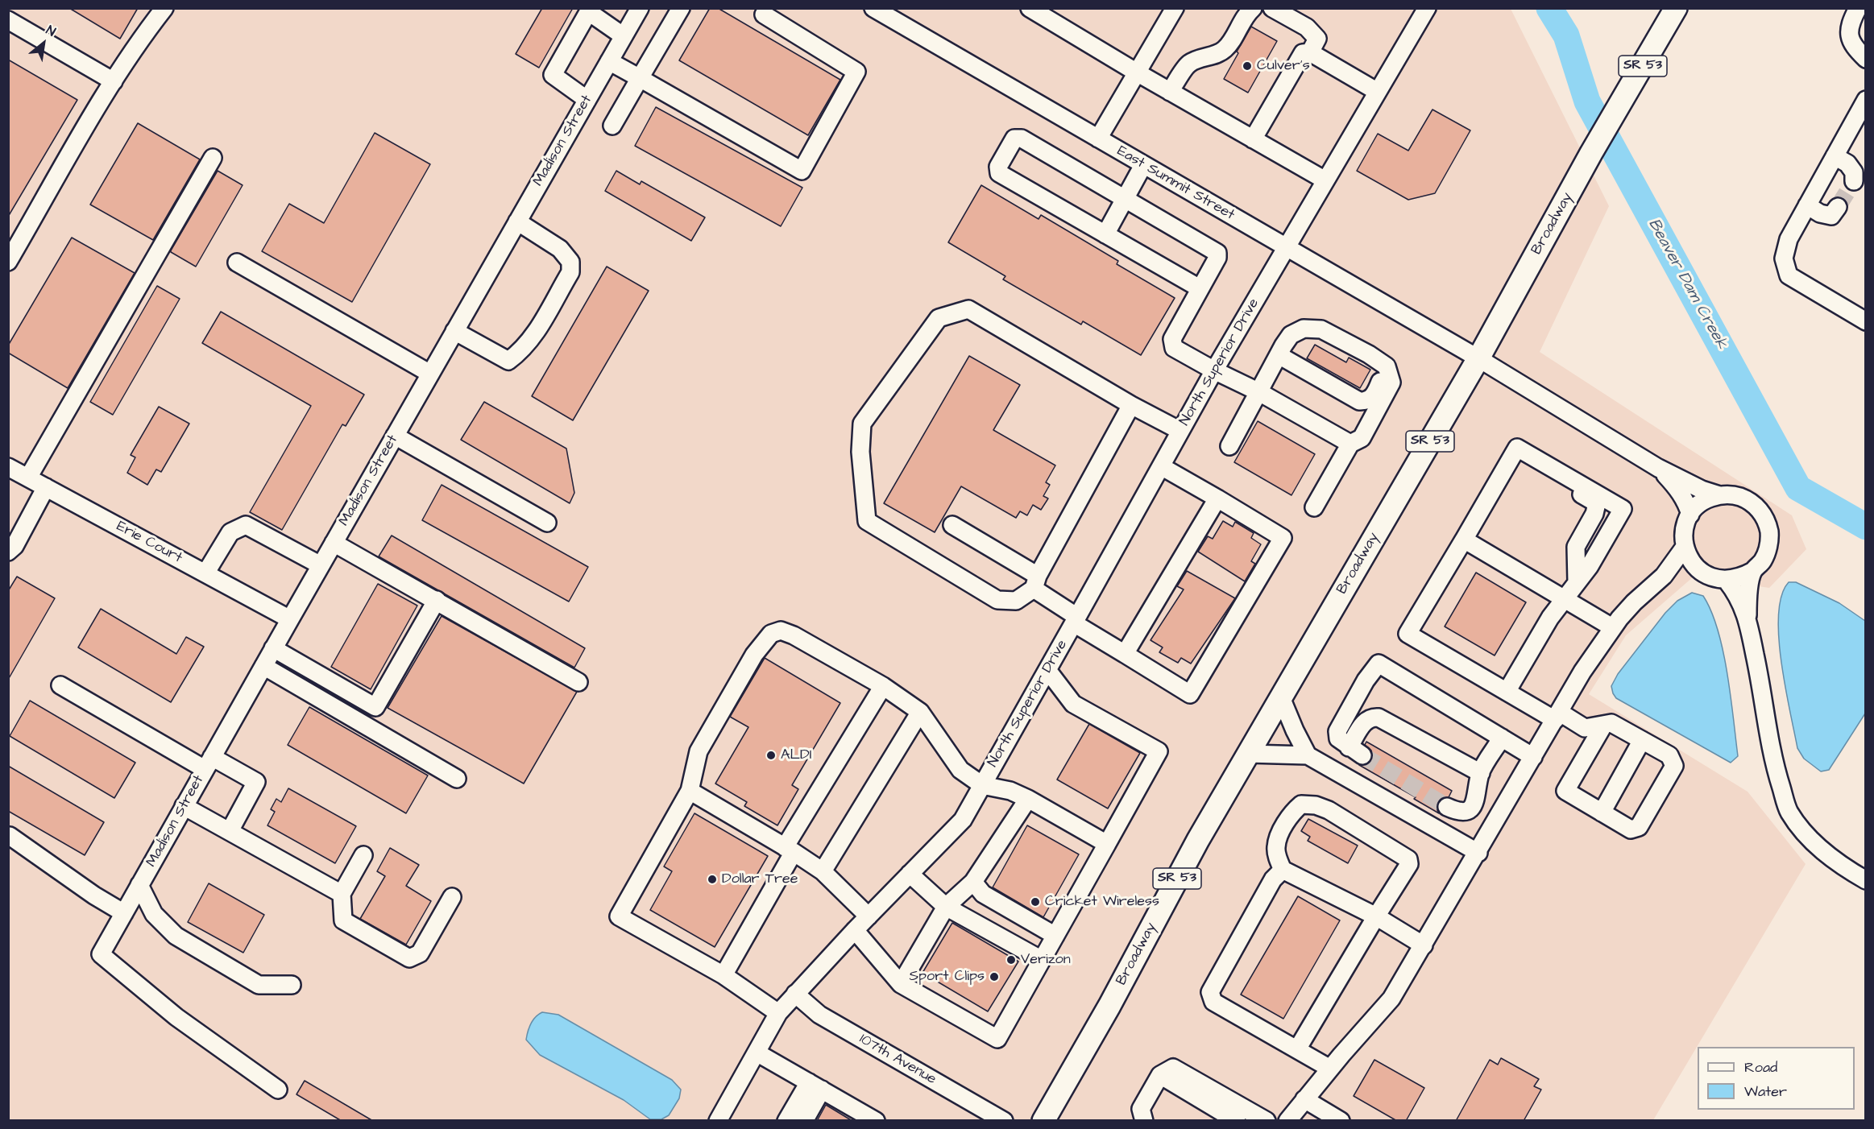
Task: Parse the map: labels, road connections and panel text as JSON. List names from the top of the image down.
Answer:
{
  "streets": {
    "main road": ["SR 53", "Broadway"],
    "street": [
      "Madison Street",
      "East Summit Street",
      "North Superior Drive",
      "Erie Court",
      "107th Avenue"
    ]
  },
  "crossings": [
    ["Madison Street", "Erie Court"],
    ["East Summit Street", "Broadway"],
    ["East Summit Street", "North Superior Drive"],
    ["North Superior Drive", "107th Avenue"]
  ],
  "water": ["Beaver Dam Creek"],
  "places": [
    "Culver's",
    "ALDI",
    "Dollar Tree",
    "Cricket Wireless",
    "Verizon",
    "Sport Clips"
  ],
  "legend": ["Road", "Water"],
  "north": "top right"
}
